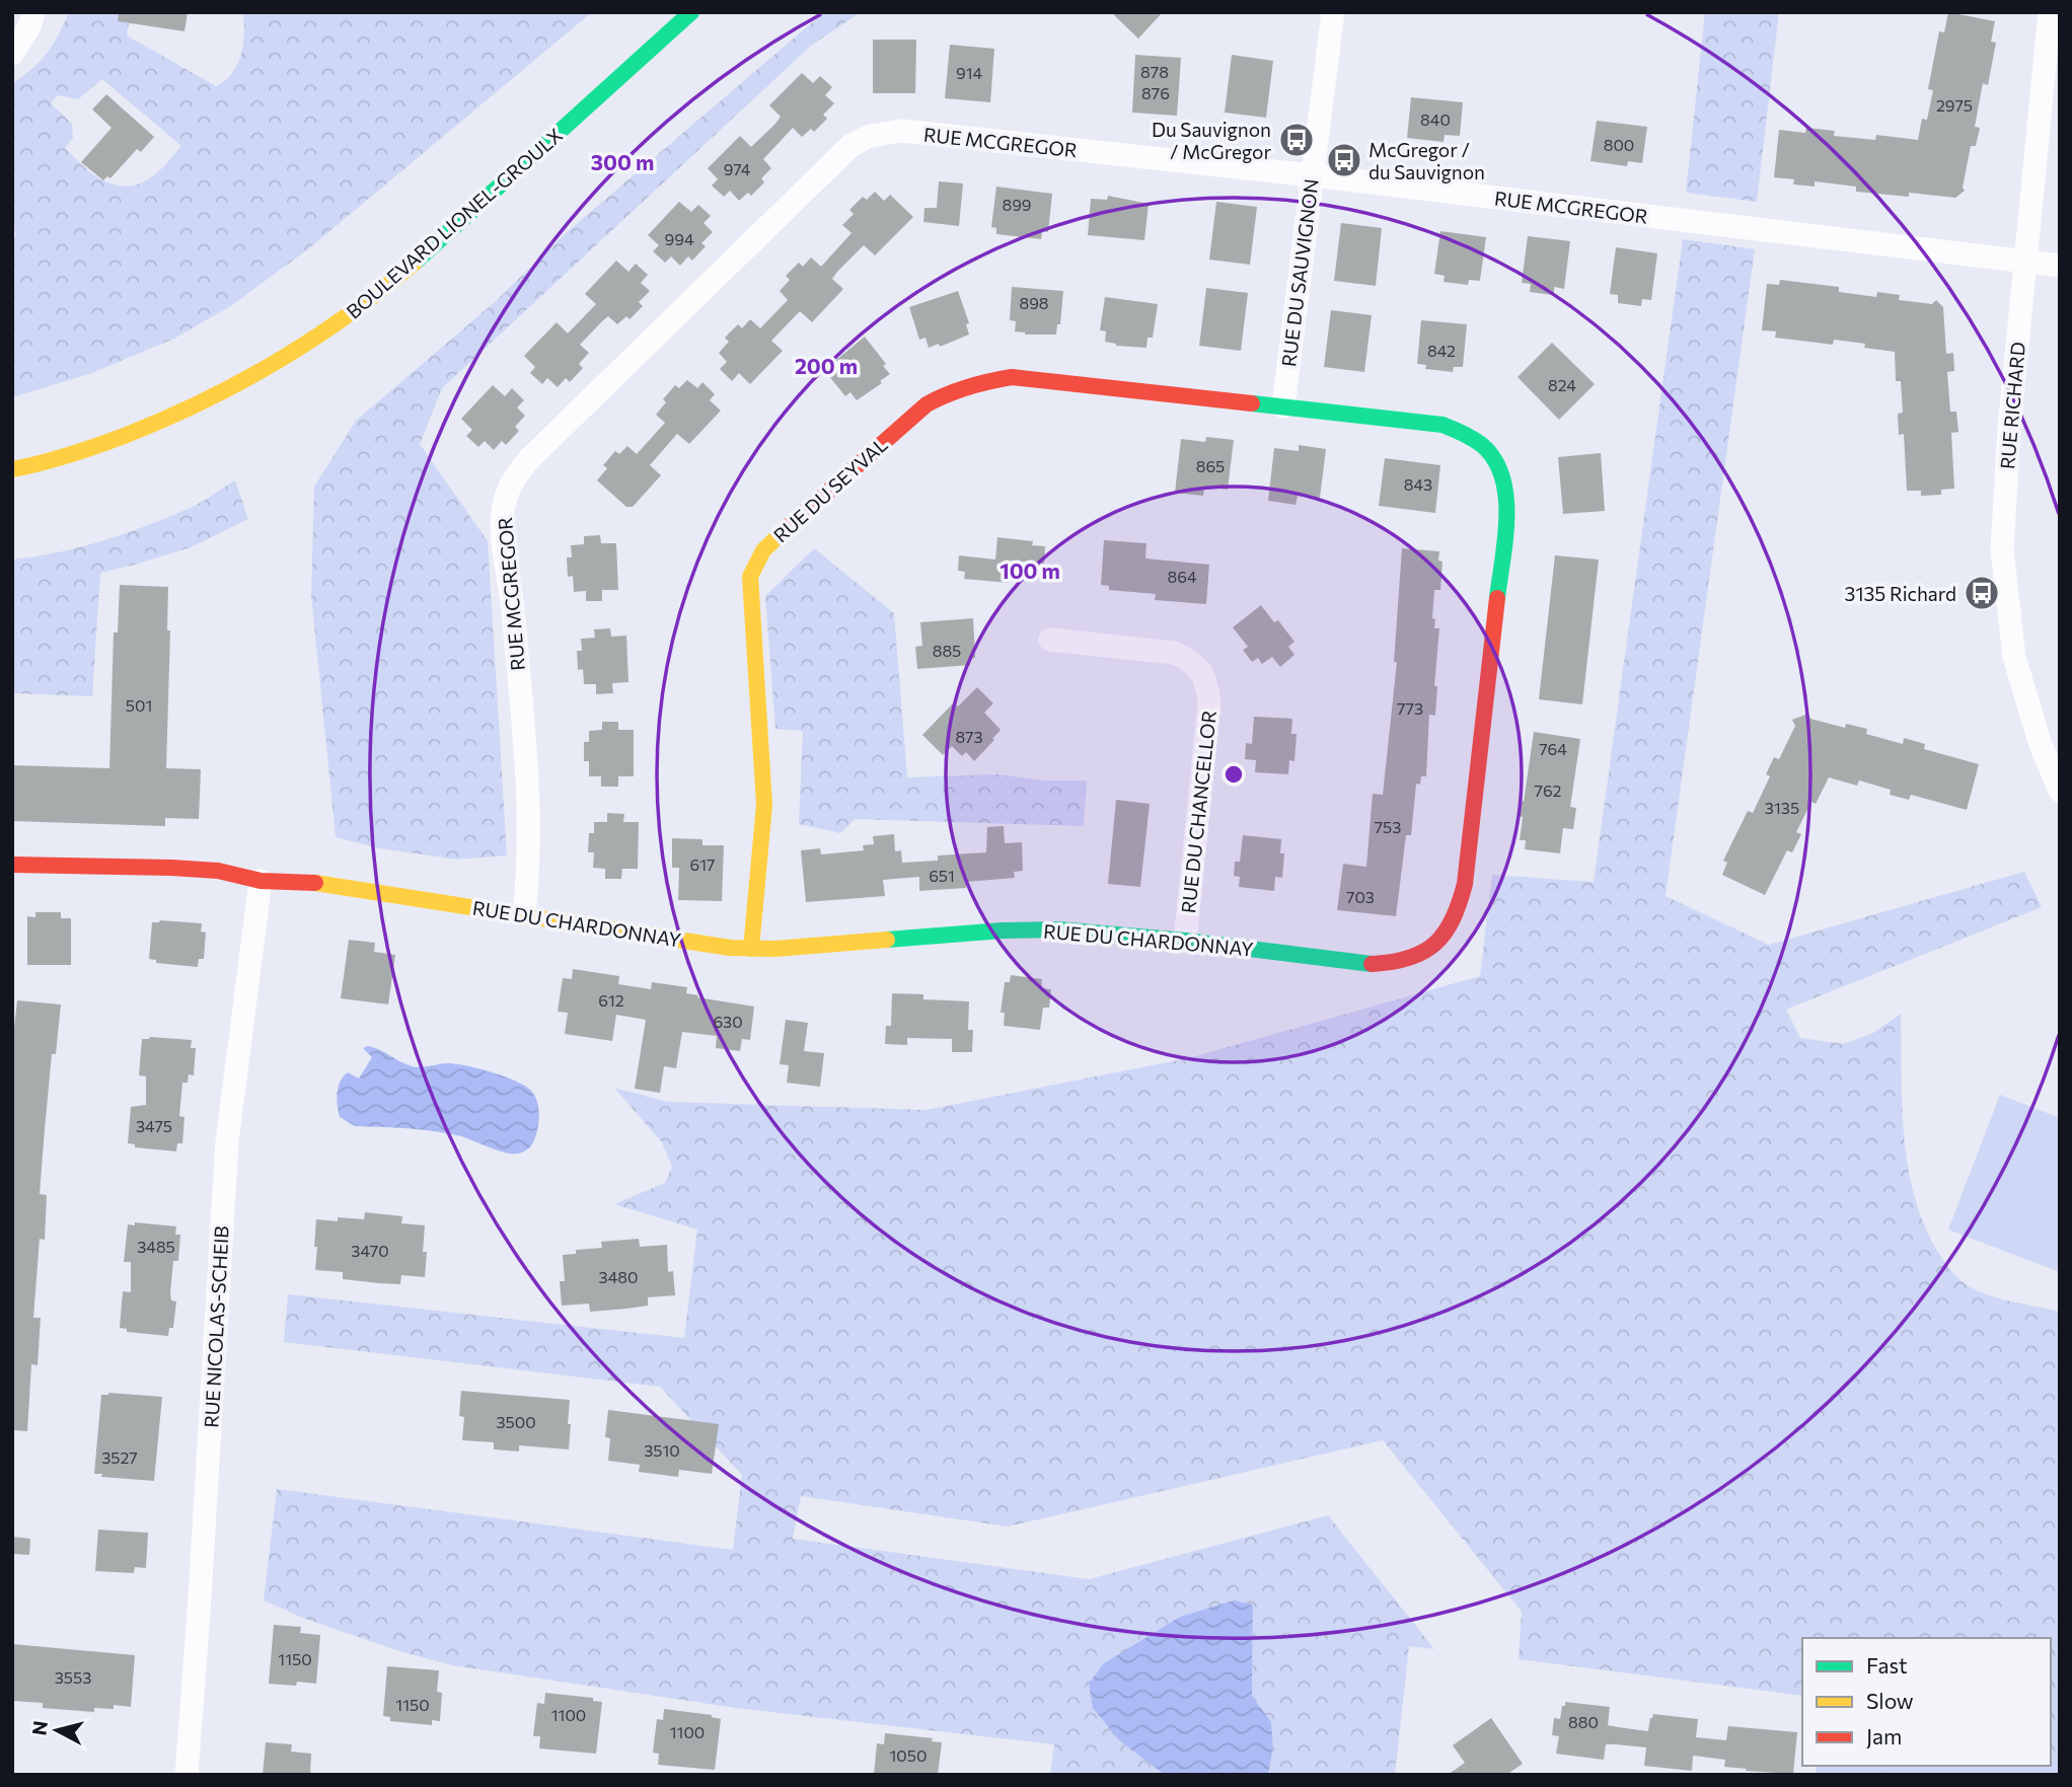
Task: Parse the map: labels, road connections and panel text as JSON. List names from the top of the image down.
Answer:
{
  "streets": {
    "street": [
      "RUE MCGREGOR",
      "BOULEVARD LIONEL-GROULX",
      "RUE DU SAUVIGNON",
      "RUE RICHARD",
      "RUE DU SEYVAL",
      "RUE DU CHANCELLOR",
      "RUE DU CHARDONNAY",
      "RUE NICOLAS-SCHEIB"
    ]
  },
  "crossings": [
    ["RUE MCGREGOR", "RUE DU SAUVIGNON"],
    ["RUE MCGREGOR", "RUE RICHARD"],
    ["RUE MCGREGOR", "RUE DU CHARDONNAY"],
    ["RUE DU SAUVIGNON", "RUE DU SEYVAL"],
    ["RUE DU SAUVIGNON", "RUE DU CHARDONNAY"],
    ["RUE DU SEYVAL", "RUE DU CHARDONNAY"],
    ["RUE DU CHANCELLOR", "RUE DU CHARDONNAY"],
    ["RUE DU CHARDONNAY", "RUE NICOLAS-SCHEIB"]
  ],
  "places": {
    "bus stop": ["Du Sauvignon / McGregor", "McGregor / du Sauvignon", "3135 Richard"]
  },
  "house_numbers": [
    "878",
    "914",
    "876",
    "2975",
    "840",
    "800",
    "974",
    "899",
    "994",
    "898",
    "842",
    "824",
    "865",
    "843",
    "864",
    "885",
    "501",
    "773",
    "873",
    "764",
    "762",
    "3135",
    "753",
    "617",
    "651",
    "703",
    "612",
    "630",
    "3475",
    "3485",
    "3470",
    "3480",
    "3500",
    "3510",
    "3527",
    "1150",
    "3553",
    "1150",
    "1100",
    "880",
    "1100",
    "1050"
  ],
  "legend": ["Fast", "Slow", "Jam"],
  "north": "left",
  "rings": ["300 m", "200 m", "100 m"]
}
